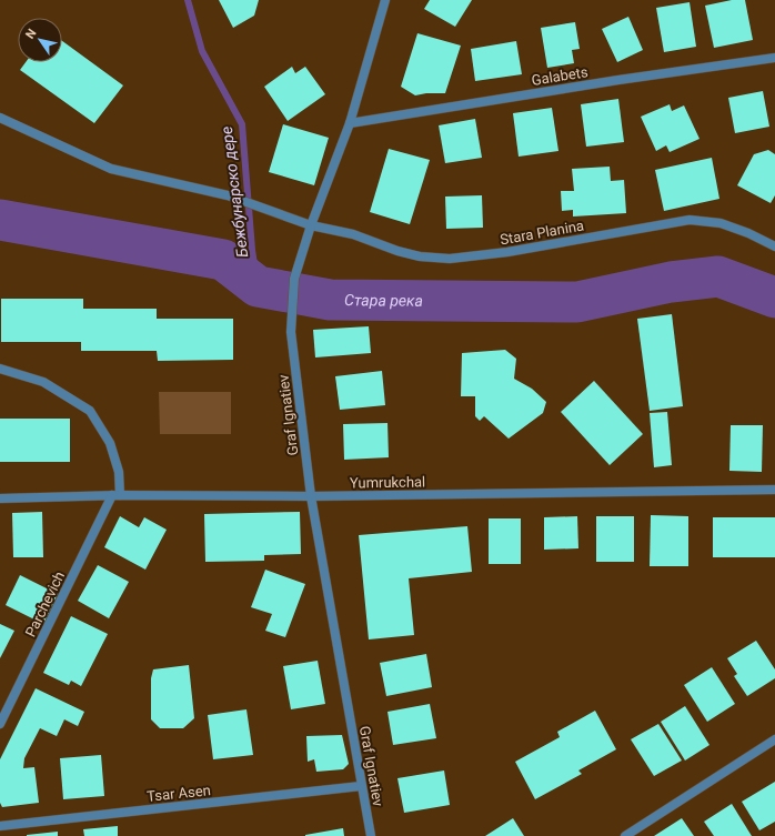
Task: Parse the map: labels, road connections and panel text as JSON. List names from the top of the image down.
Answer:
{
  "streets": {
    "street": [
      "Galabets",
      "Stara Planina",
      "Graf Ignatiev",
      "Yumrukchal",
      "Parchevich",
      "Tsar Asen"
    ]
  },
  "crossings": [
    ["Galabets", "Graf Ignatiev"],
    ["Stara Planina", "Graf Ignatiev"],
    ["Graf Ignatiev", "Yumrukchal"],
    ["Graf Ignatiev", "Tsar Asen"],
    ["Yumrukchal", "Parchevich"]
  ],
  "water": ["Бежбунарско дере", "Стара река"],
  "north": "top left"
}
